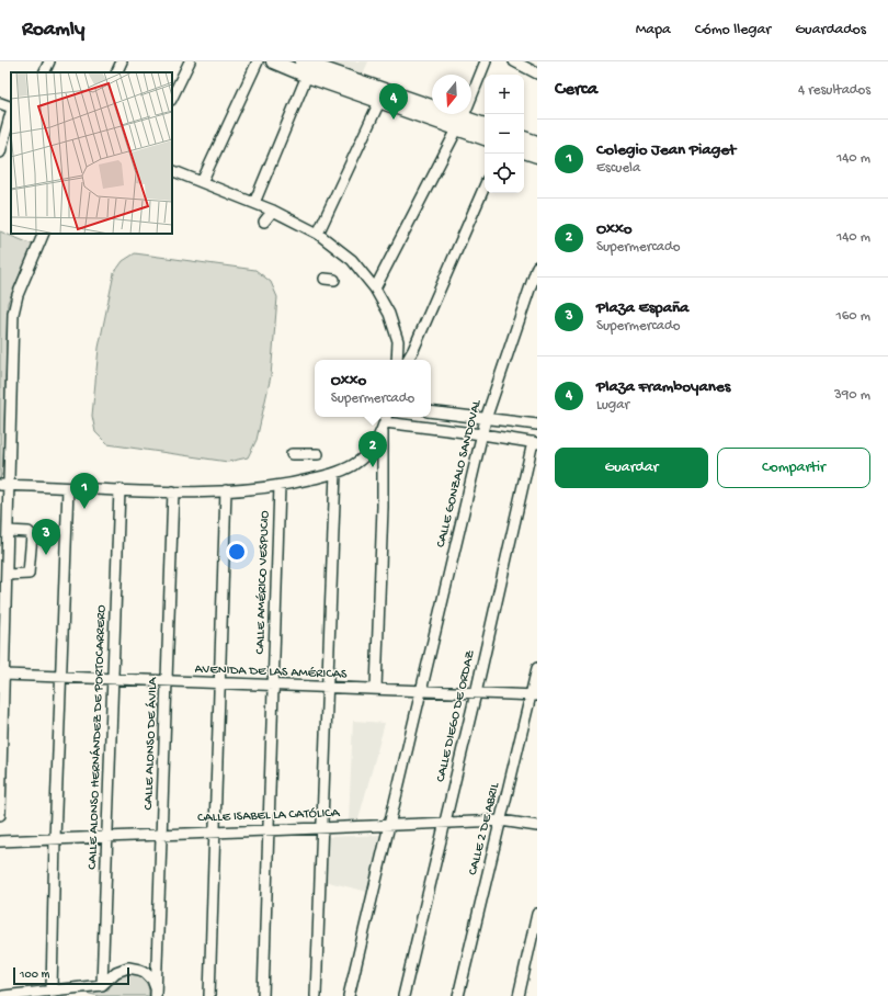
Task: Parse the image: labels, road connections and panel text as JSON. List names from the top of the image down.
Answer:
{
  "streets": {
    "street": [
      "CALLE GONZALO SANDOVAL",
      "CALLE AMÉRICO VESPUCIO",
      "AVENIDA DE LAS AMÉRICAS",
      "CALLE DIEGO DE ORDAZ",
      "CALLE ALONSO HERNÁNDEZ DE PORTOCARRERO",
      "CALLE ALONSO DE ÁVILA",
      "CALLE ISABEL LA CATÓLICA",
      "CALLE 2 DE ABRIL"
    ]
  },
  "crossings": [
    ["CALLE GONZALO SANDOVAL", "AVENIDA DE LAS AMÉRICAS"],
    ["CALLE GONZALO SANDOVAL", "CALLE ISABEL LA CATÓLICA"],
    ["CALLE AMÉRICO VESPUCIO", "AVENIDA DE LAS AMÉRICAS"],
    ["CALLE AMÉRICO VESPUCIO", "CALLE ISABEL LA CATÓLICA"],
    ["AVENIDA DE LAS AMÉRICAS", "CALLE DIEGO DE ORDAZ"],
    ["AVENIDA DE LAS AMÉRICAS", "CALLE ALONSO HERNÁNDEZ DE PORTOCARRERO"],
    ["AVENIDA DE LAS AMÉRICAS", "CALLE ALONSO DE ÁVILA"],
    ["AVENIDA DE LAS AMÉRICAS", "CALLE 2 DE ABRIL"],
    ["CALLE DIEGO DE ORDAZ", "CALLE ISABEL LA CATÓLICA"],
    ["CALLE ALONSO HERNÁNDEZ DE PORTOCARRERO", "CALLE ISABEL LA CATÓLICA"],
    ["CALLE ALONSO DE ÁVILA", "CALLE ISABEL LA CATÓLICA"],
    ["CALLE ISABEL LA CATÓLICA", "CALLE 2 DE ABRIL"]
  ],
  "scale_bar": "100 m",
  "north": "bottom",
  "page": {
    "header": "Roamly",
    "nav": ["Mapa", "Cómo llegar", "Guardados"],
    "heading": ["Cerca", "4 resultados"],
    "map_buttons": ["+", "−"],
    "pins": [
      "4",
      "2",
      "1",
      "3"
    ],
    "list": [
      {
        "mark": "1",
        "name": "Colegio Jean Piaget",
        "note": "Escuela",
        "value": "140 m"
      },
      {
        "mark": "2",
        "name": "Oxxo",
        "note": "Supermercado",
        "value": "140 m"
      },
      {
        "mark": "3",
        "name": "Plaza España",
        "note": "Supermercado",
        "value": "160 m"
      },
      {
        "mark": "4",
        "name": "Plaza Framboyanes",
        "note": "Lugar",
        "value": "390 m"
      }
    ],
    "popup": ["Oxxo", "Supermercado"],
    "buttons": ["Guardar", "Compartir"],
    "scale": "100 m"
  }
}
